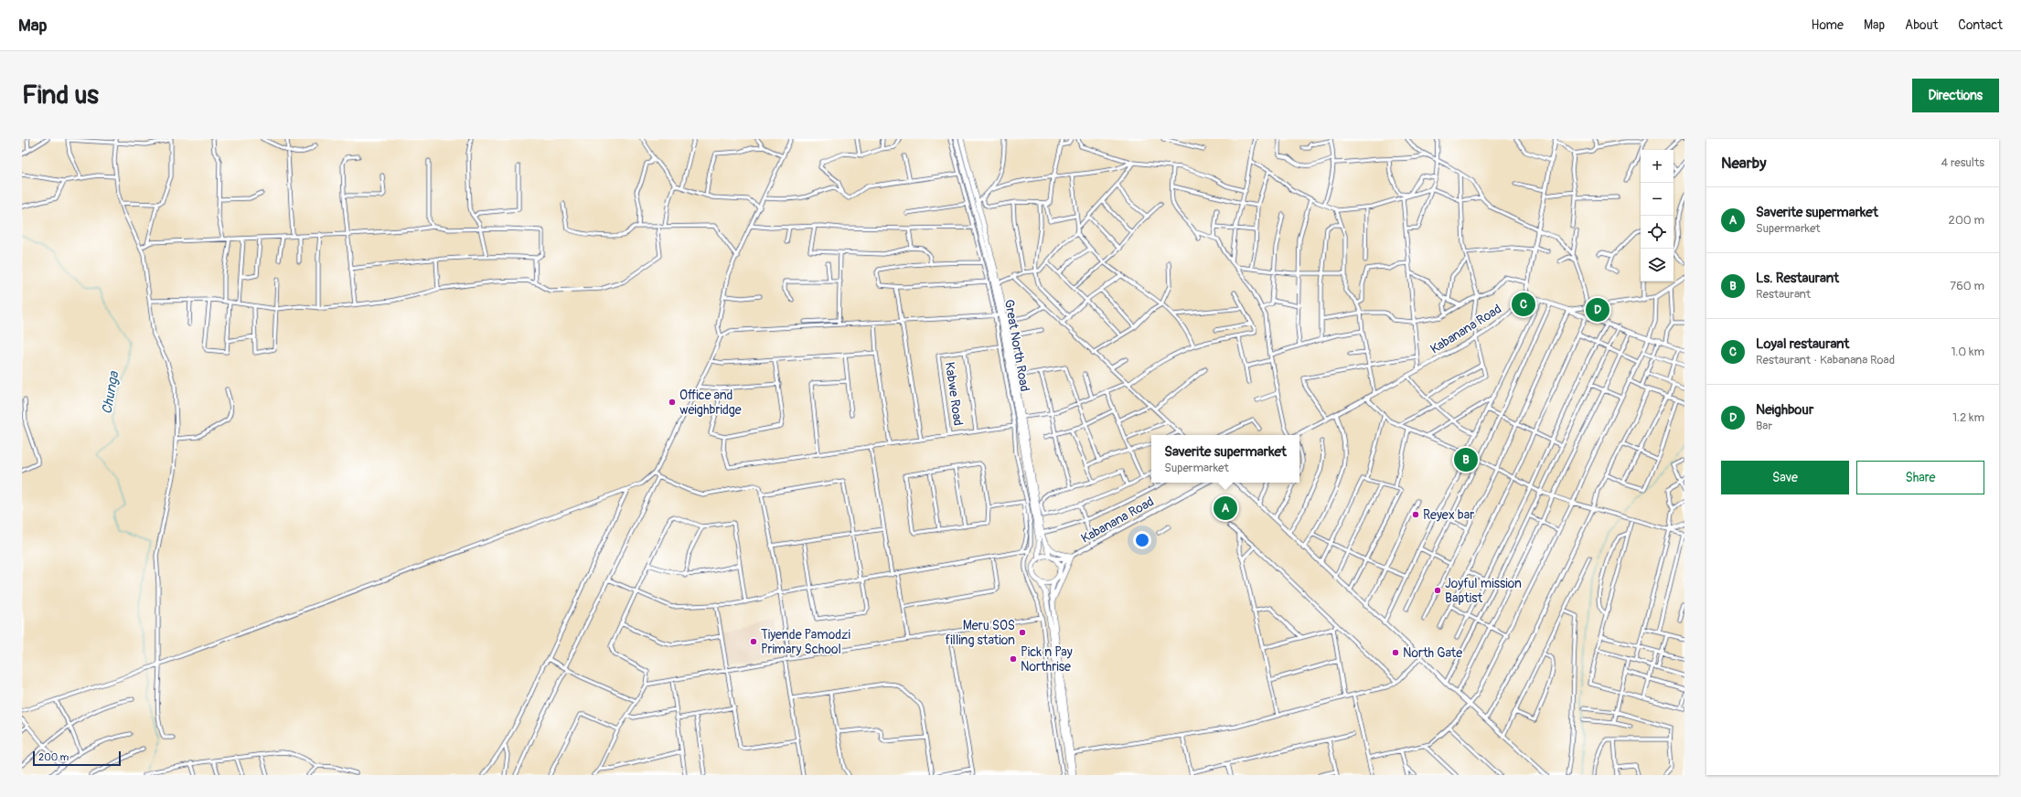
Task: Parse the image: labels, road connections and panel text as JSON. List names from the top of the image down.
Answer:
{
  "streets": {
    "main road": ["Great North Road"],
    "street": ["Kabanana Road", "Kabwe Road"]
  },
  "water": ["Chunga"],
  "places": [
    "Office and weighbridge",
    "Reyex bar",
    "Joyful mission Baptist",
    "Meru SOS filling station",
    "Tiyende Pamodzi Primary School",
    "North Gate",
    "Pick n Pay Northrise"
  ],
  "scale_bar": "200 m",
  "page": {
    "header": "Map",
    "nav": [
      "Home",
      "Map",
      "About",
      "Contact"
    ],
    "buttons": [
      "Directions",
      ["Save", "Share"]
    ],
    "title": "Find us",
    "heading": ["Nearby", "4 results"],
    "map_buttons": ["+", "−"],
    "list": [
      {
        "mark": "A",
        "name": "Saverite supermarket",
        "note": "Supermarket",
        "value": "200 m"
      },
      {
        "mark": "B",
        "name": "Ls. Restaurant",
        "note": "Restaurant",
        "value": "760 m"
      },
      {
        "mark": "C",
        "name": "Loyal restaurant",
        "note": "Restaurant · Kabanana Road",
        "value": "1.0 km"
      },
      {
        "mark": "D",
        "name": "Neighbour",
        "note": "Bar",
        "value": "1.2 km"
      }
    ],
    "pins": [
      "C",
      "D",
      "B",
      "A"
    ],
    "popup": ["Saverite supermarket", "Supermarket"],
    "scale": "200 m"
  }
}
